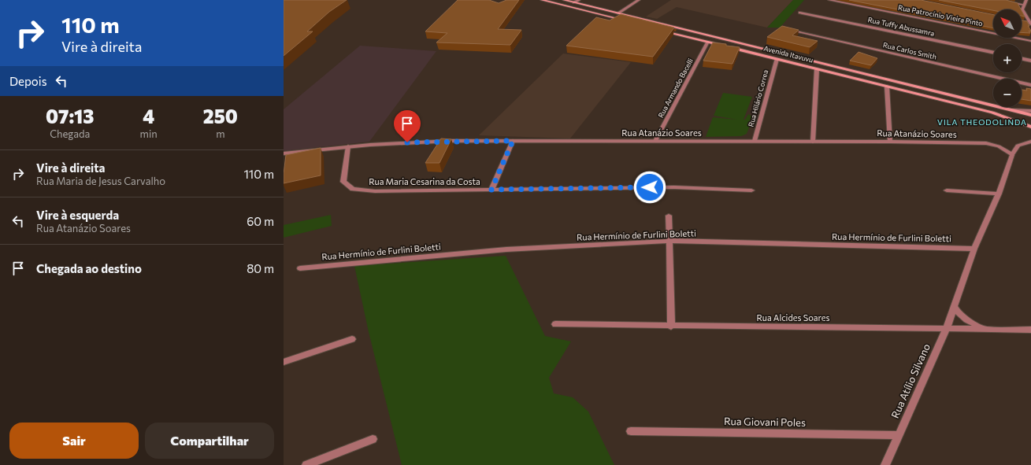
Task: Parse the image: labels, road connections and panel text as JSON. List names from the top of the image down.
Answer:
{
  "streets": {
    "main road": ["Avenida Itavuvu"],
    "street": [
      "Rua Patrocínio Vieira Pinto",
      "Rua Tuffy Abussamra",
      "Rua Carlos Smith",
      "Rua Armando Bacelli",
      "Rua Hilário Correa",
      "Rua Atanázio Soares",
      "Rua Maria Cesarina da Costa",
      "Rua Hermínio de Furlini Boletti",
      "Rua Alcides Soares",
      "Rua Atílio Silvano",
      "Rua Giovani Poles"
    ]
  },
  "crossings": [
    ["Avenida Itavuvu", "Rua Armando Bacelli"],
    ["Avenida Itavuvu", "Rua Hilário Correa"],
    ["Rua Armando Bacelli", "Rua Atanázio Soares"],
    ["Rua Hilário Correa", "Rua Atanázio Soares"],
    ["Rua Atanázio Soares", "Rua Maria Cesarina da Costa"],
    ["Rua Atanázio Soares", "Rua Atílio Silvano"],
    ["Rua Hermínio de Furlini Boletti", "Rua Atílio Silvano"],
    ["Rua Alcides Soares", "Rua Atílio Silvano"],
    ["Rua Atílio Silvano", "Rua Giovani Poles"]
  ],
  "districts": ["VILA THEODOLINDA"],
  "north": "top left",
  "page": {
    "turn": ["110 m", "Vire à direita"],
    "map_buttons": ["+", "−"],
    "then": "Depois",
    "eta": [
      "07:13",
      "Chegada",
      "4",
      "min",
      "250",
      "m"
    ],
    "list": [
      {
        "name": "Vire à direita",
        "note": "Rua Maria de Jesus Carvalho",
        "value": "110 m"
      },
      {
        "name": "Vire à esquerda",
        "note": "Rua Atanázio Soares",
        "value": "60 m"
      },
      {
        "name": "Chegada ao destino",
        "value": "80 m"
      }
    ],
    "buttons": ["Sair", "Compartilhar"]
  }
}
